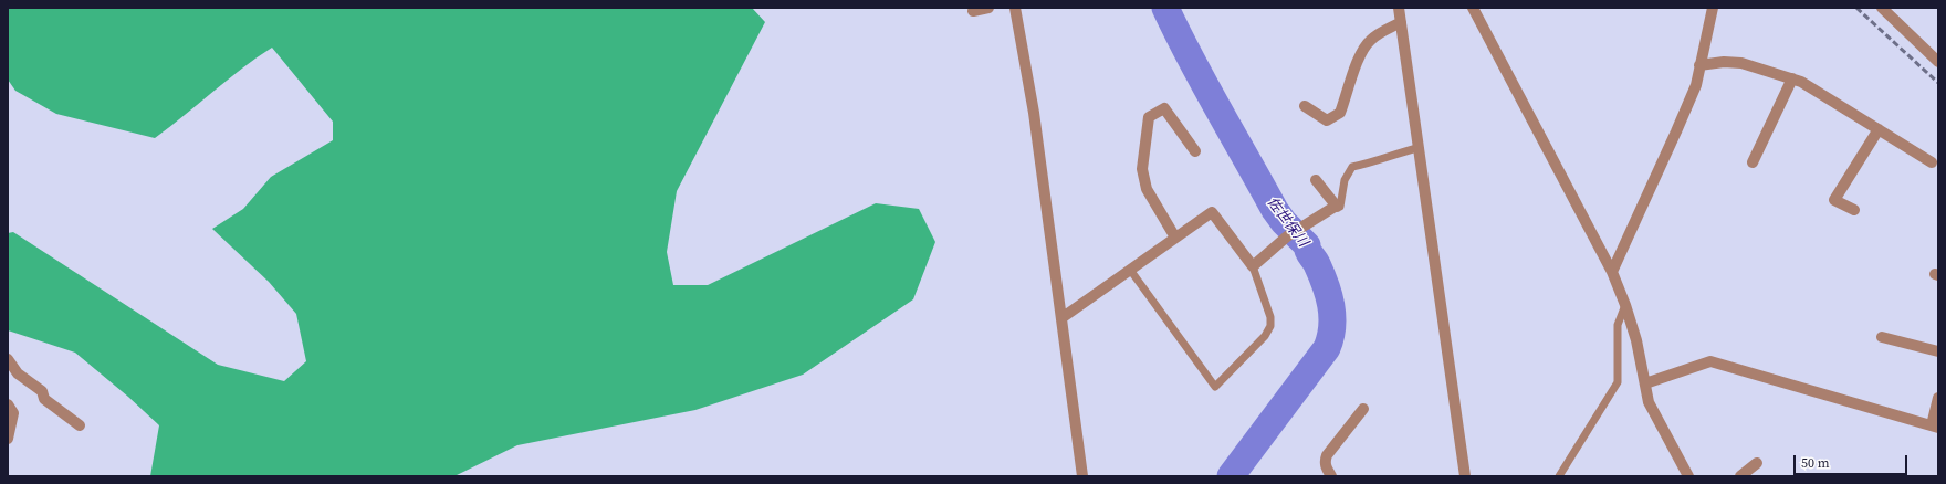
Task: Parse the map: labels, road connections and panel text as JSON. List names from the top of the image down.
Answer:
{
  "water": ["佐世保川"],
  "scale_bar": "50 m"
}
